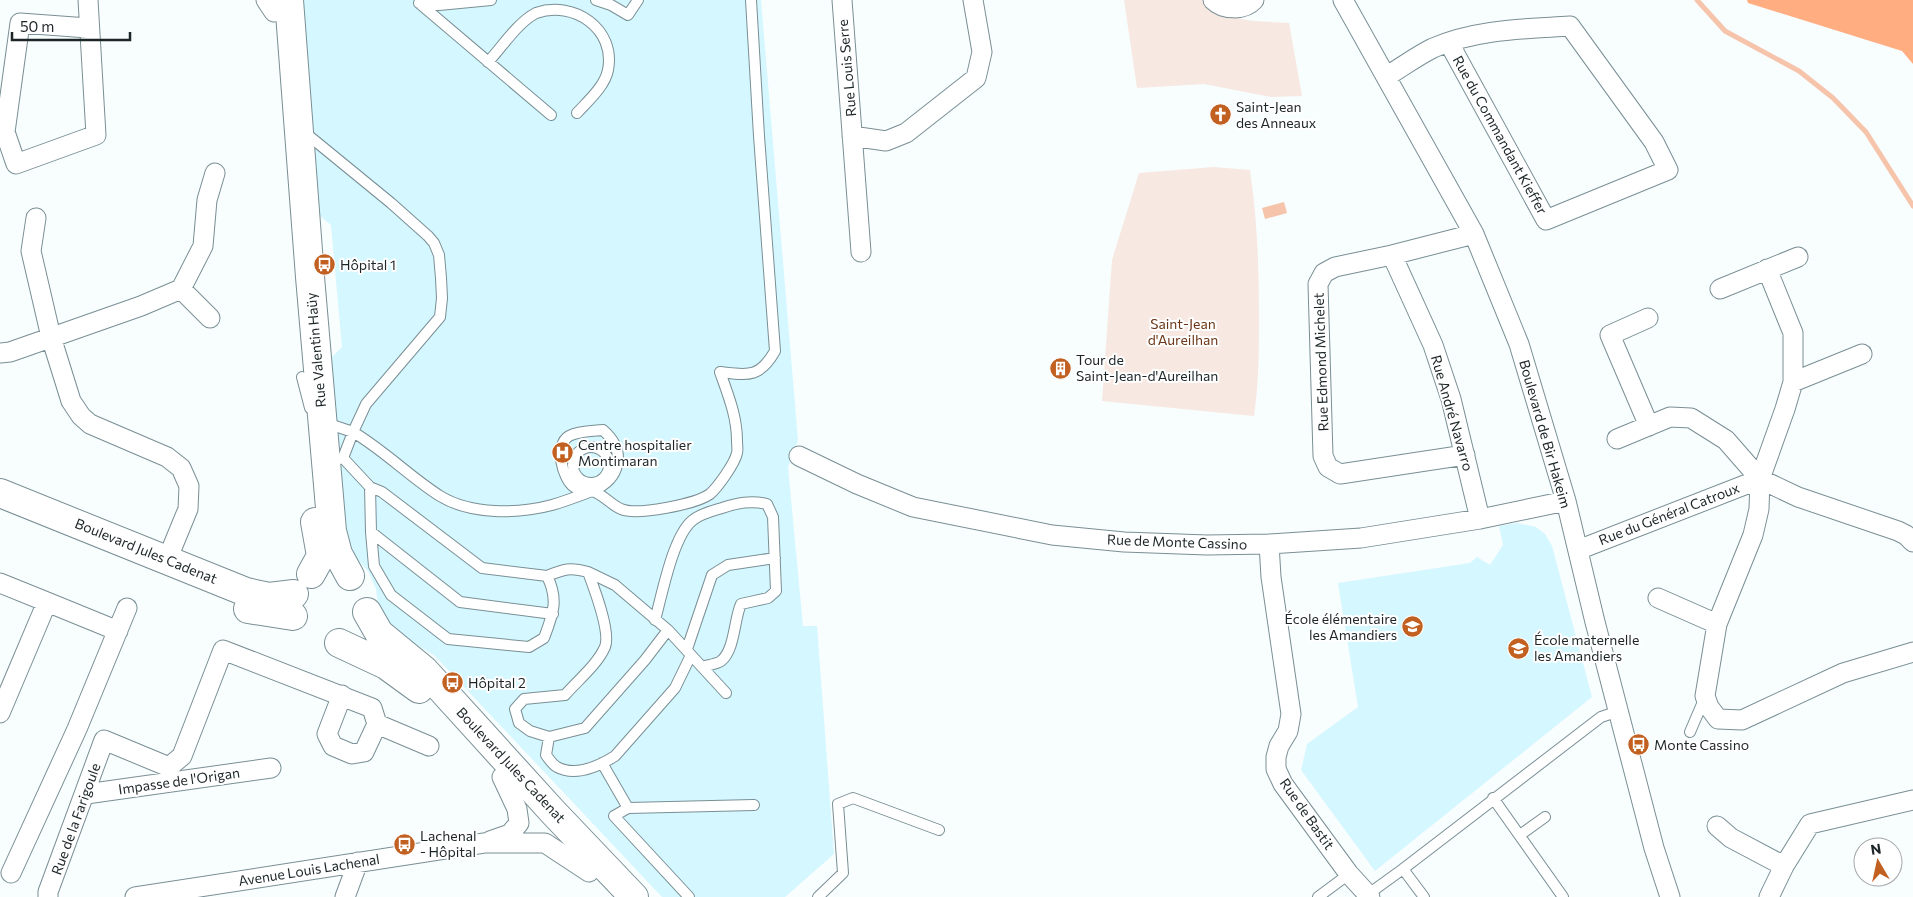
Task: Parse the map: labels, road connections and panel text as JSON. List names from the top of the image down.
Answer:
{
  "streets": {
    "street": [
      "Rue Louis Serre",
      "Rue du Commandant Kieffer",
      "Rue Valentin Haüy",
      "Rue Edmond Michelet",
      "Rue André Navarro",
      "Boulevard de Bir Hakeim",
      "Rue du Général Catroux",
      "Rue de Monte Cassino",
      "Boulevard Jules Cadenat",
      "Impasse de l'Origan",
      "Rue de Bastit",
      "Rue de la Farigoule",
      "Avenue Louis Lachenal"
    ]
  },
  "crossings": [
    ["Rue du Commandant Kieffer", "Boulevard de Bir Hakeim"],
    ["Rue Valentin Haüy", "Boulevard Jules Cadenat"],
    ["Rue Edmond Michelet", "Rue André Navarro"],
    ["Rue Edmond Michelet", "Boulevard de Bir Hakeim"],
    ["Rue André Navarro", "Rue de Monte Cassino"],
    ["Boulevard de Bir Hakeim", "Rue du Général Catroux"],
    ["Boulevard de Bir Hakeim", "Rue de Monte Cassino"],
    ["Rue de Monte Cassino", "Rue de Bastit"],
    ["Boulevard Jules Cadenat", "Avenue Louis Lachenal"],
    ["Impasse de l'Origan", "Rue de la Farigoule"]
  ],
  "parks": ["Saint-Jean d'Aureilhan"],
  "places": {
    "church": ["Saint-Jean des Anneaux"],
    "bus stop": [
      "Hôpital 1",
      "Hôpital 2",
      "Monte Cassino",
      "Lachenal - Hôpital"
    ],
    "building": ["Tour de Saint-Jean-d'Aureilhan"],
    "hospital": ["Centre hospitalier Montimaran"],
    "school or university": ["École élémentaire les Amandiers", "École maternelle les Amandiers"]
  },
  "scale_bar": "50 m",
  "north": "top"
}
